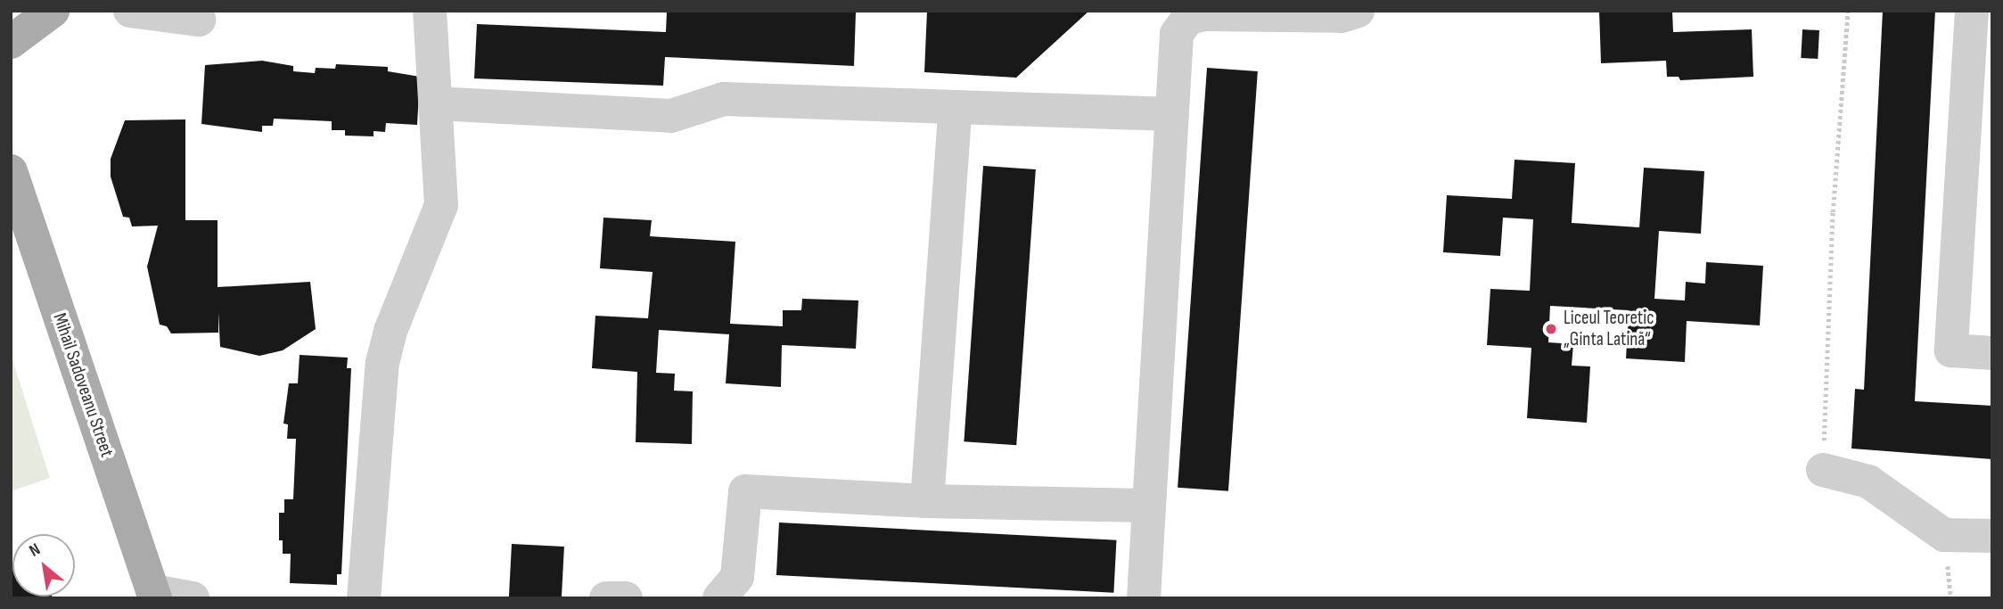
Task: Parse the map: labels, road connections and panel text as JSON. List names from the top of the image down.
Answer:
{
  "streets": {
    "main road": ["Mihail Sadoveanu Street"]
  },
  "places": ["Liceul Teoretic „Ginta Latină“"],
  "north": "top left"
}
